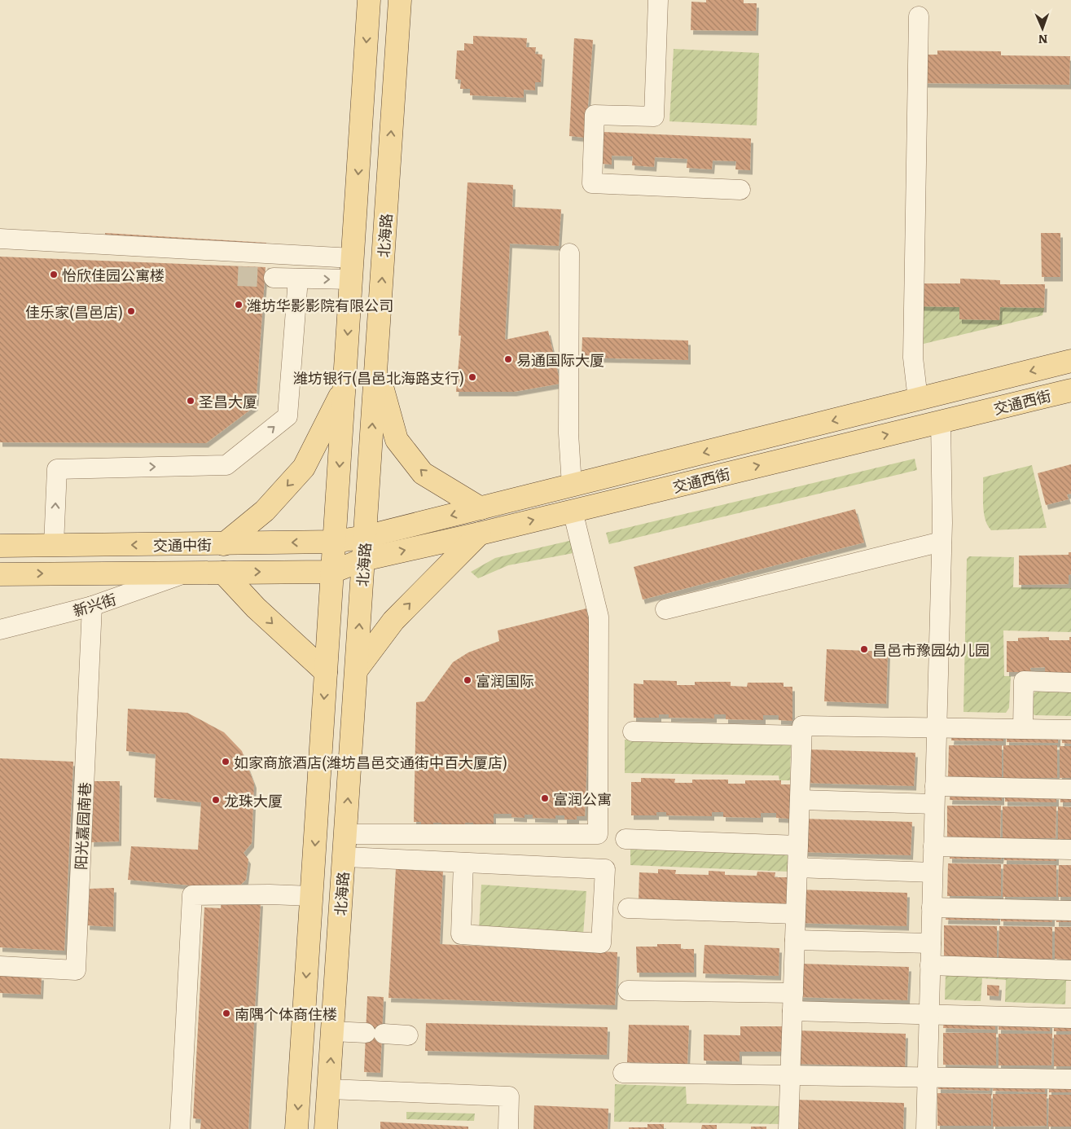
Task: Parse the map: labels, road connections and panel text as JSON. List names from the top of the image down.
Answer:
{
  "streets": {
    "main road": ["北海路", "交通西街", "交通中街"],
    "street": ["新兴街", "阳光嘉园南巷"]
  },
  "crossings": [
    ["北海路", "交通西街"],
    ["北海路", "交通中街"],
    ["交通西街", "交通中街"],
    ["交通中街", "新兴街"],
    ["新兴街", "阳光嘉园南巷"]
  ],
  "places": [
    "怡欣佳园公寓楼",
    "潍坊华影影院有限公司",
    "佳乐家(昌邑店)",
    "易通国际大厦",
    "潍坊银行(昌邑北海路支行)",
    "圣昌大厦",
    "昌邑市豫园幼儿园",
    "富润国际",
    "如家商旅酒店(潍坊昌邑交通街中百大厦店)",
    "富润公寓",
    "龙珠大厦",
    "南隅个体商住楼"
  ],
  "north": "bottom"
}
